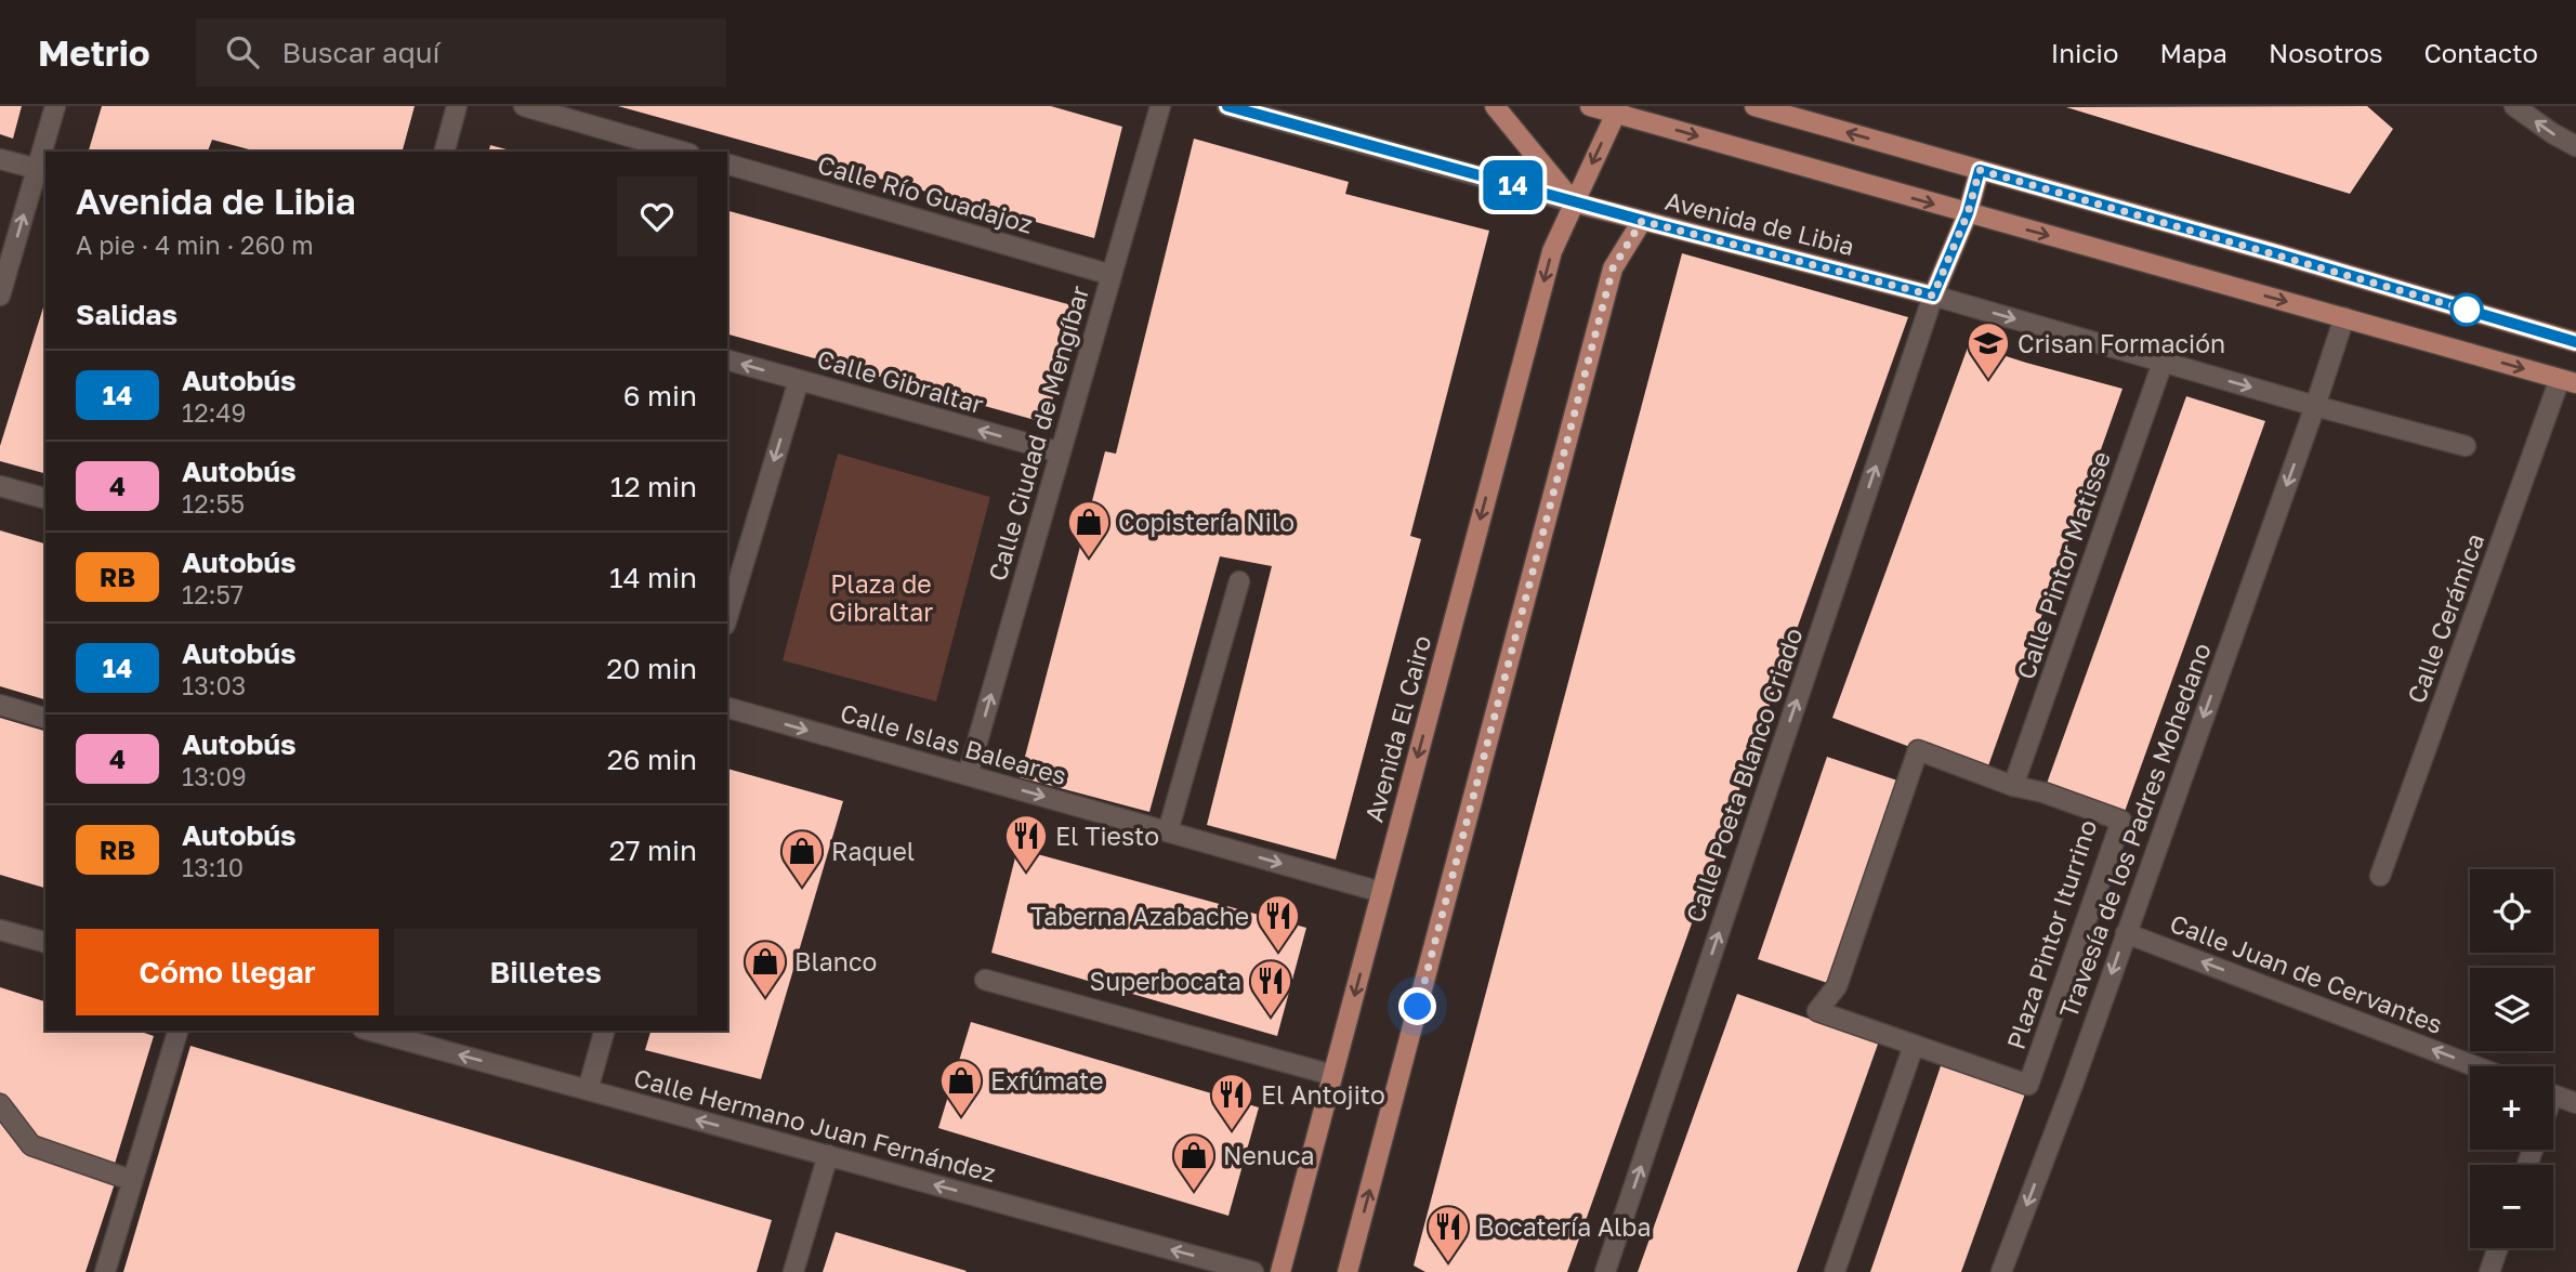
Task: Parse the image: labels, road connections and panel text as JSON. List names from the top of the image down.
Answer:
{
  "streets": {
    "main road": ["Avenida de Libia", "Avenida El Cairo"],
    "street": [
      "Calle Río Guadajoz",
      "Calle Gibraltar",
      "Calle Ciudad de Mengíbar",
      "Calle Pintor Matisse",
      "Calle Cerámica",
      "Calle Islas Baleares",
      "Calle Poeta Blanco Criado",
      "Travesía de los Padres Mohedano",
      "Plaza Pintor Iturrino",
      "Calle Juan de Cervantes",
      "Calle Hermano Juan Fernández"
    ]
  },
  "crossings": [
    ["Calle Río Guadajoz", "Calle Ciudad de Mengíbar"],
    ["Avenida de Libia", "Calle Pintor Matisse"],
    ["Avenida de Libia", "Avenida El Cairo"],
    ["Avenida de Libia", "Calle Poeta Blanco Criado"],
    ["Avenida de Libia", "Travesía de los Padres Mohedano"],
    ["Calle Gibraltar", "Calle Ciudad de Mengíbar"],
    ["Calle Ciudad de Mengíbar", "Calle Islas Baleares"],
    ["Calle Pintor Matisse", "Plaza Pintor Iturrino"],
    ["Avenida El Cairo", "Calle Islas Baleares"],
    ["Travesía de los Padres Mohedano", "Calle Juan de Cervantes"]
  ],
  "one_way": [
    "Calle Gibraltar",
    "Calle Ciudad de Mengíbar",
    "Calle Islas Baleares",
    "Calle Poeta Blanco Criado",
    "Travesía de los Padres Mohedano",
    "Calle Juan de Cervantes",
    "Calle Hermano Juan Fernández"
  ],
  "parks": ["Plaza de Gibraltar"],
  "places": {
    "school or university": ["Crisan Formación"],
    "shop": [
      "Copistería Nilo",
      "Raquel",
      "Blanco",
      "Exfúmate",
      "Nenuca"
    ],
    "restaurant": [
      "El Tiesto",
      "Taberna Azabache",
      "Superbocata",
      "El Antojito",
      "Bocatería Alba"
    ]
  },
  "lines": ["bus line 14"],
  "page": {
    "header": "Metrio",
    "search": "Buscar aquí",
    "nav": [
      "Inicio",
      "Mapa",
      "Nosotros",
      "Contacto"
    ],
    "on_map": "14",
    "heading": [
      ["Avenida de Libia", "A pie · 4 min · 260 m"],
      "Salidas"
    ],
    "list": [
      {
        "mark": "14",
        "name": "Autobús",
        "note": "12:49",
        "value": "6 min"
      },
      {
        "mark": "4",
        "name": "Autobús",
        "note": "12:55",
        "value": "12 min"
      },
      {
        "mark": "RB",
        "name": "Autobús",
        "note": "12:57",
        "value": "14 min"
      },
      {
        "mark": "14",
        "name": "Autobús",
        "note": "13:03",
        "value": "20 min"
      },
      {
        "mark": "4",
        "name": "Autobús",
        "note": "13:09",
        "value": "26 min"
      },
      {
        "mark": "RB",
        "name": "Autobús",
        "note": "13:10",
        "value": "27 min"
      }
    ],
    "map_buttons": ["+", "−"],
    "buttons": ["Cómo llegar", "Billetes"]
  }
}
